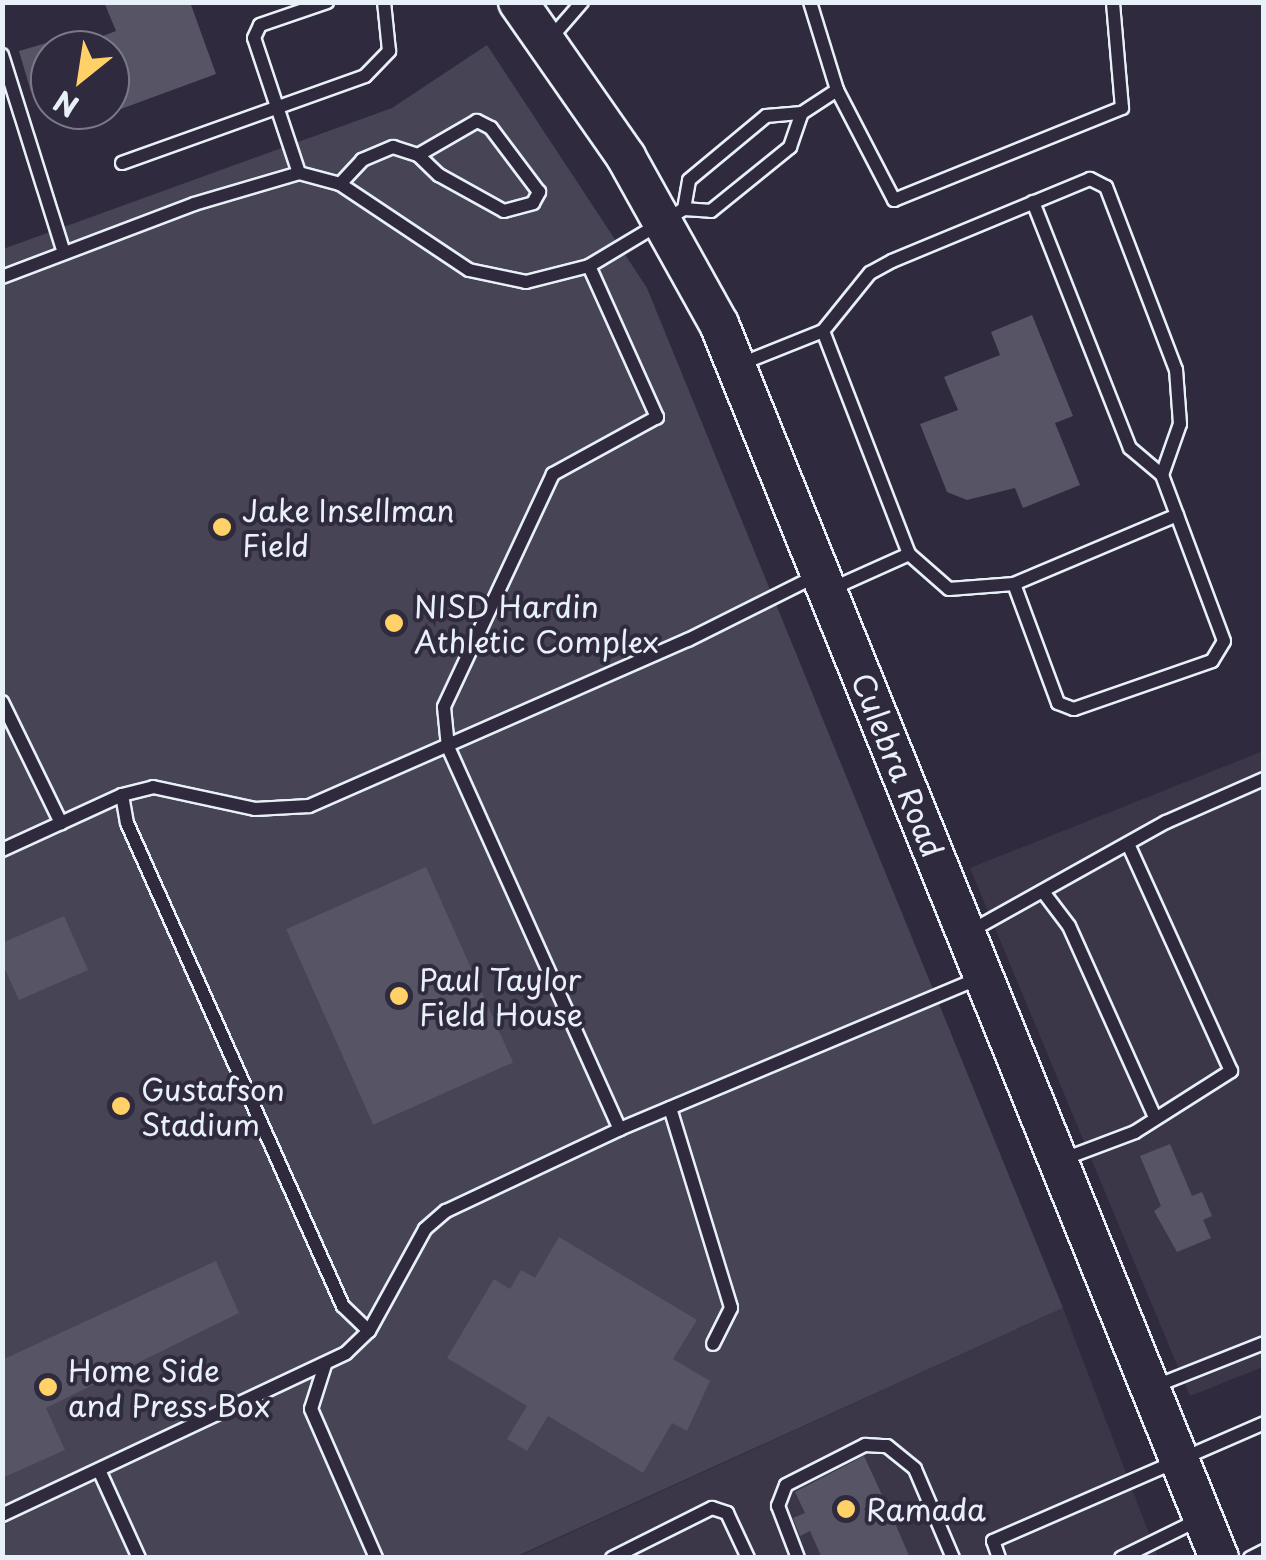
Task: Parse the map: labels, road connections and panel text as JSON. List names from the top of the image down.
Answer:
{
  "streets": {
    "main road": ["Culebra Road"]
  },
  "places": [
    "Jake Insellman Field",
    "NISD Hardin Athletic Complex",
    "Paul Taylor Field House",
    "Gustafson Stadium",
    "Home Side and Press Box",
    "Ramada"
  ],
  "north": "bottom left"
}
